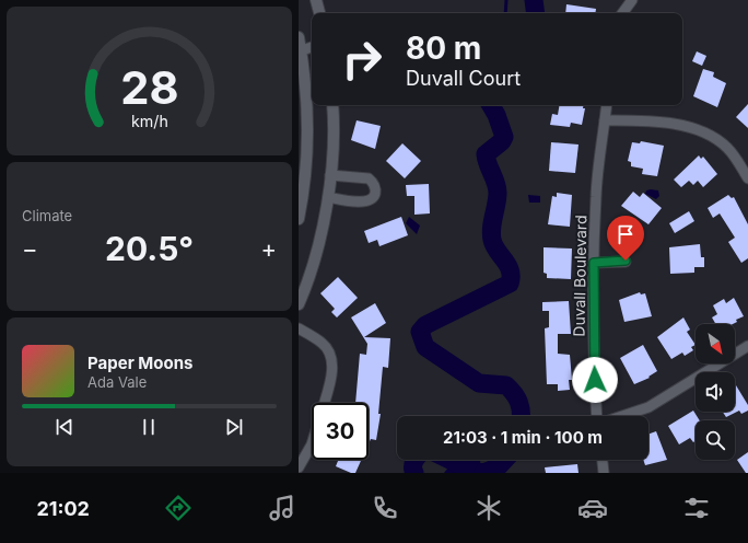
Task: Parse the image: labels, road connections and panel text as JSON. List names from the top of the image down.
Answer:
{
  "streets": {
    "street": ["Duvall Boulevard"]
  },
  "north": "bottom right",
  "page": {
    "turn": ["80 m", "Duvall Court"],
    "tile": "Climate",
    "heat": ["−", "20.5°", "+"],
    "song": ["Paper Moons", "Ada Vale"],
    "limit": "30",
    "trip": "21:03 · 1 min · 100 m",
    "tabs": "21:02",
    "gauge": ["28", "km/h"]
  }
}
